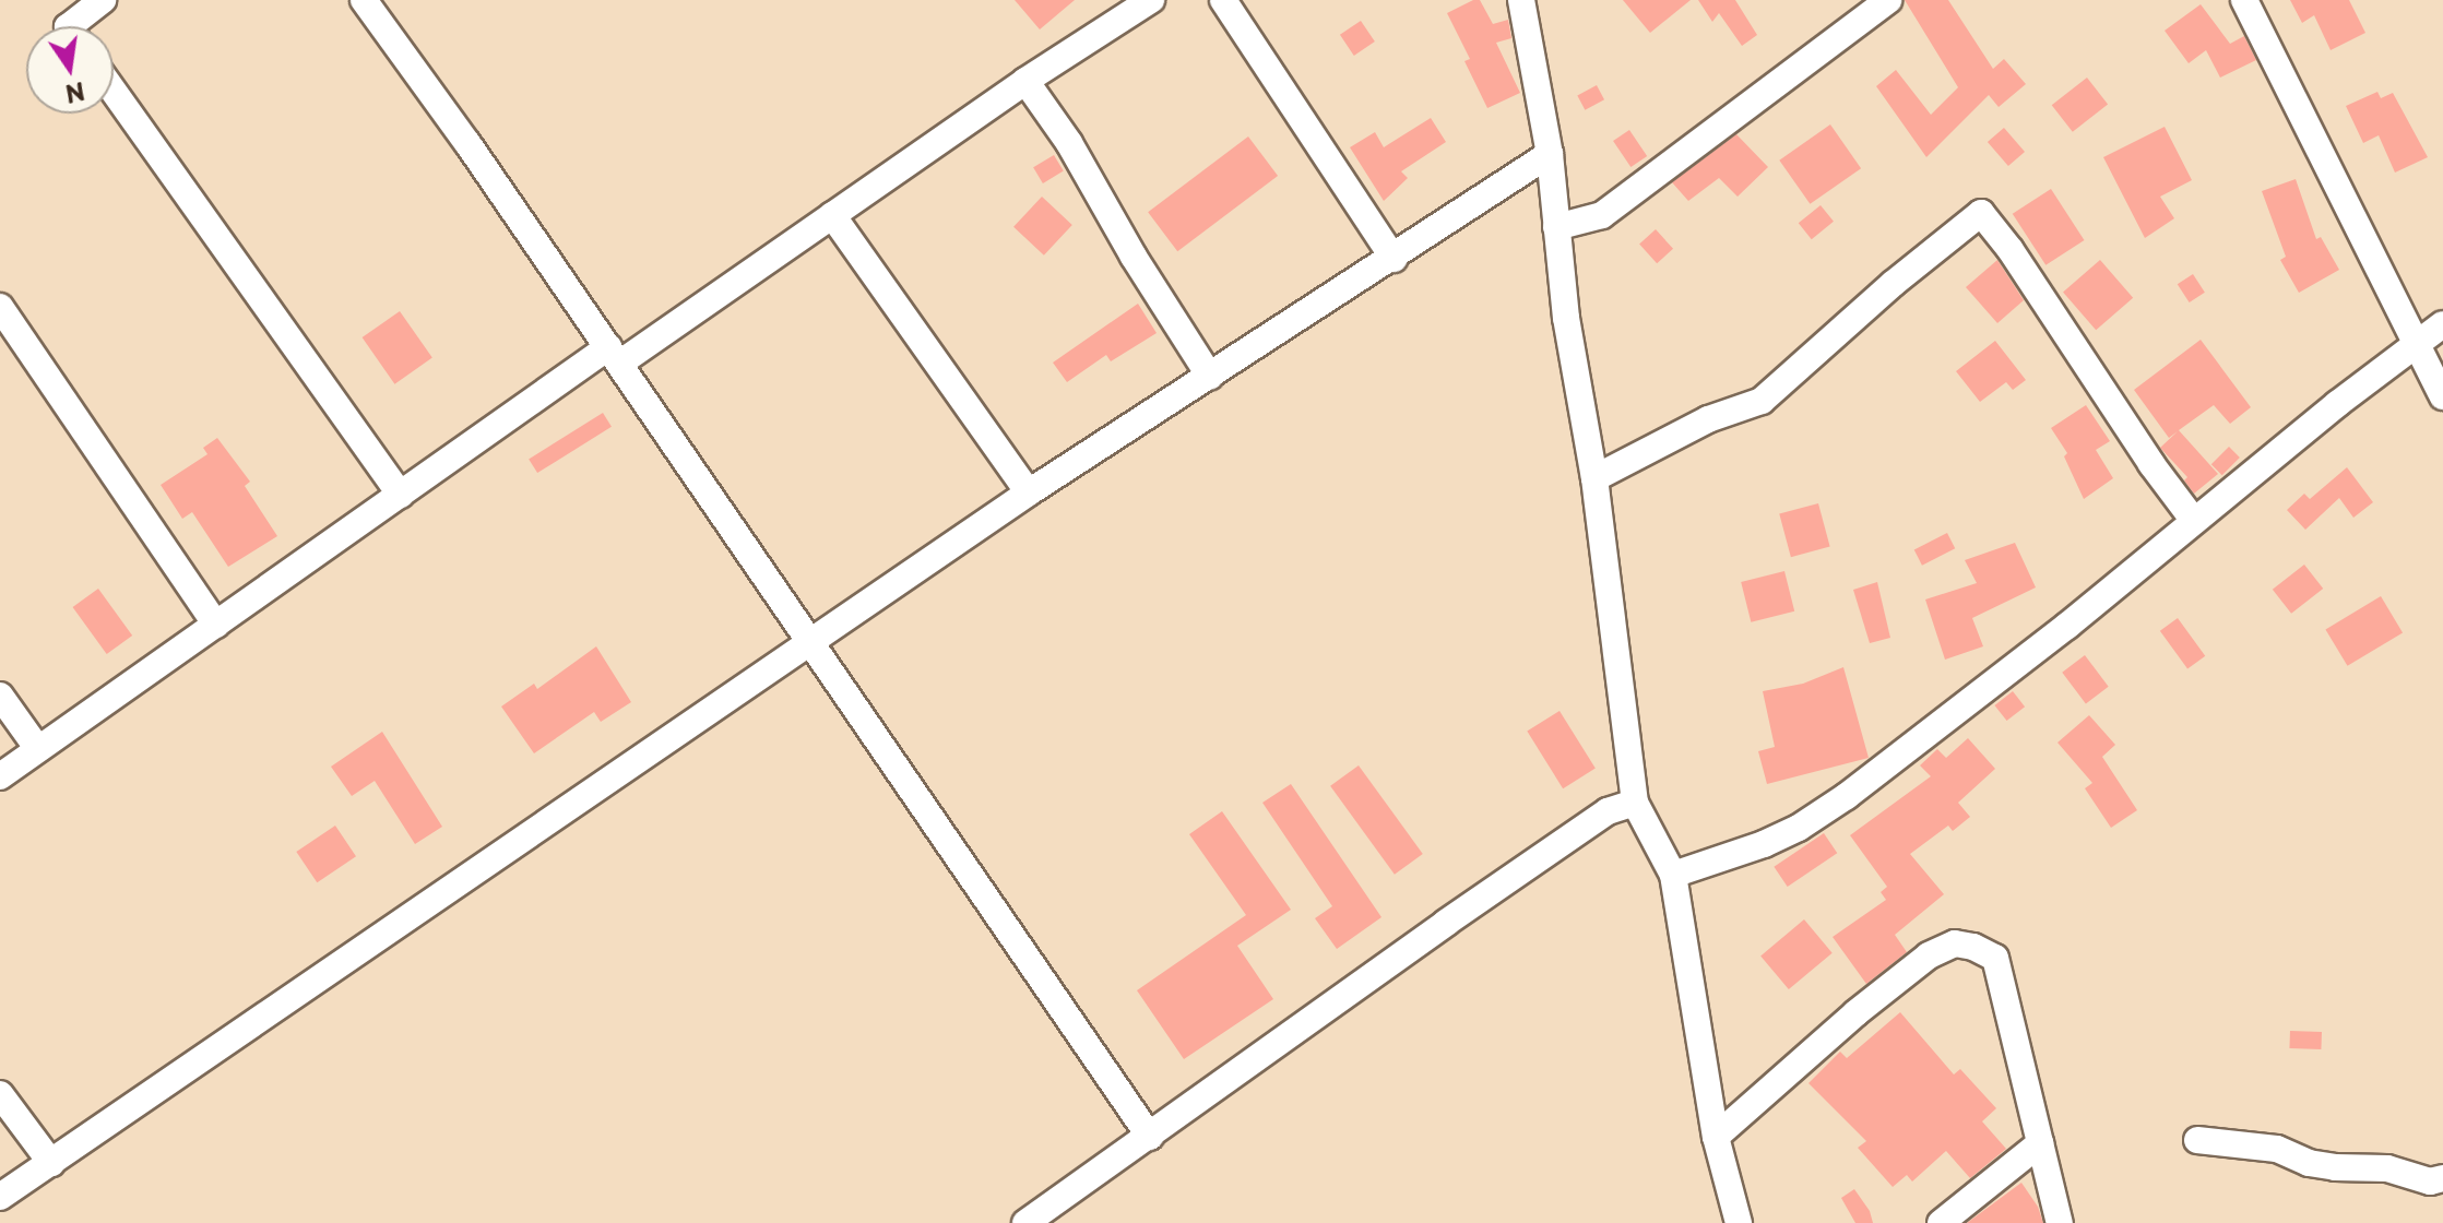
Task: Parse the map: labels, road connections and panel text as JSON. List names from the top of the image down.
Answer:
{
  "north": "bottom"
}
